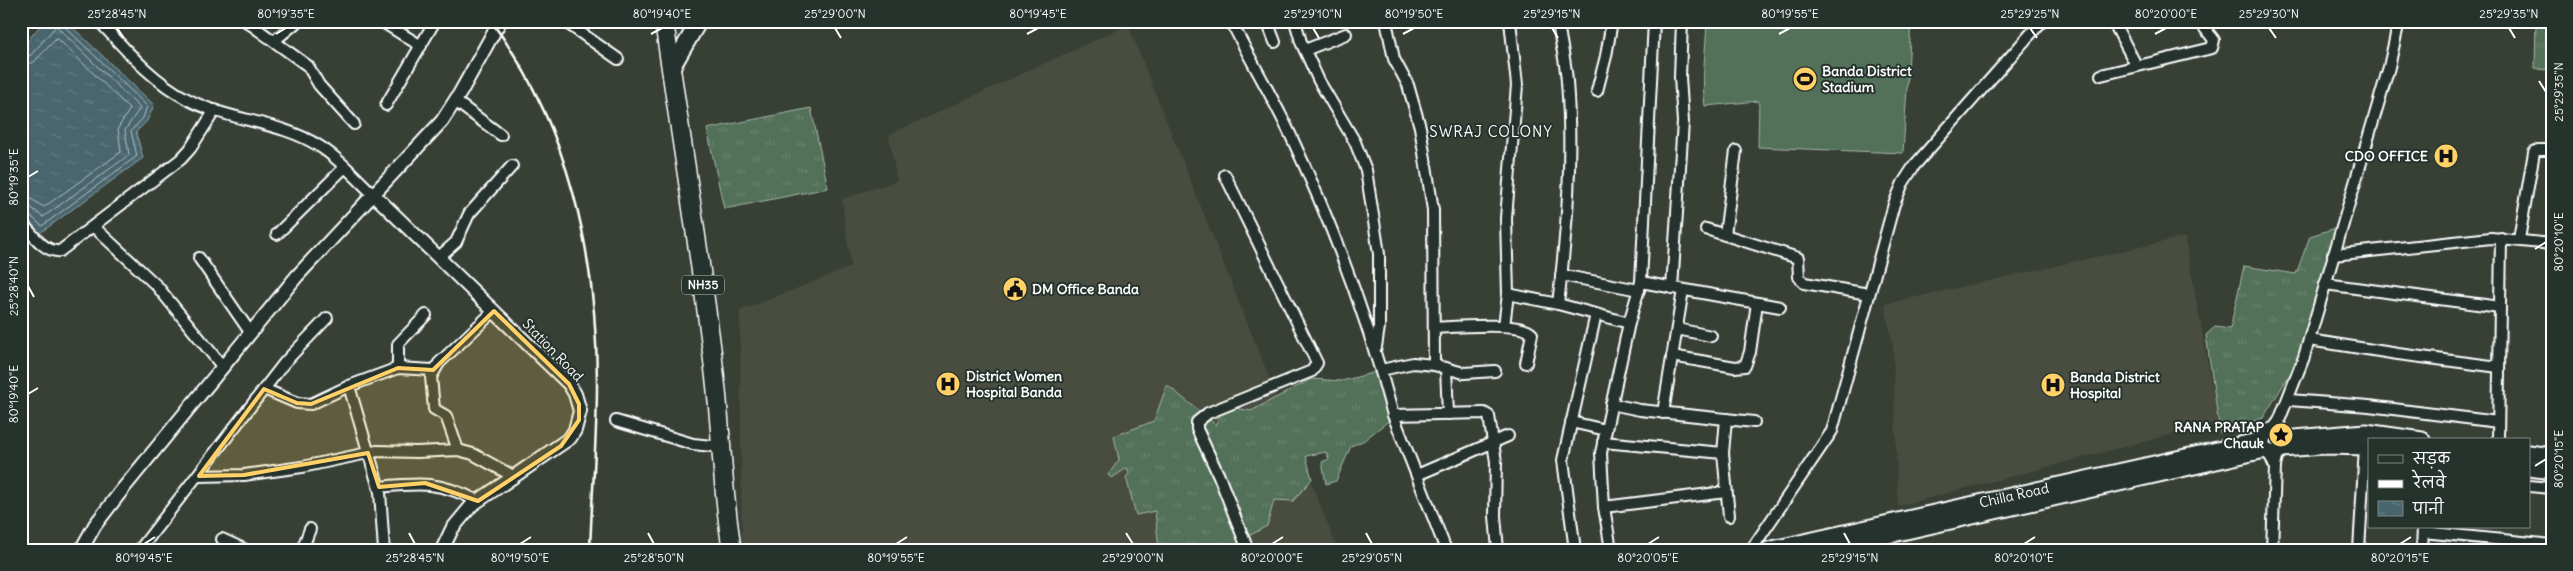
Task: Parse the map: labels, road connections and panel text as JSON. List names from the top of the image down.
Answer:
{
  "streets": {
    "highway": ["NH35"],
    "main road": ["Chilla Road"],
    "street": ["Station Road"]
  },
  "districts": ["SWRAJ COLONY"],
  "places": {
    "sports": ["Banda District Stadium"],
    "hospital": ["CDO OFFICE", "District Women Hospital Banda", "Banda District Hospital"],
    "public building": ["DM Office Banda"],
    "place": ["RANA PRATAP Chauk"]
  },
  "legend": ["सड़क", "रेलवे", "पानी"],
  "coordinates": [
    "25°28'45\"N",
    "80°19'35\"E",
    "80°19'40\"E",
    "25°29'00\"N",
    "80°19'45\"E",
    "25°29'10\"N",
    "80°19'50\"E",
    "25°29'15\"N",
    "80°19'55\"E",
    "25°29'25\"N",
    "80°20'00\"E",
    "25°29'30\"N",
    "25°29'35\"N",
    "80°20'10\"E",
    "25°28'40\"N",
    "80°20'15\"E",
    "25°28'50\"N",
    "25°29'05\"N",
    "80°20'05\"E"
  ]
}
